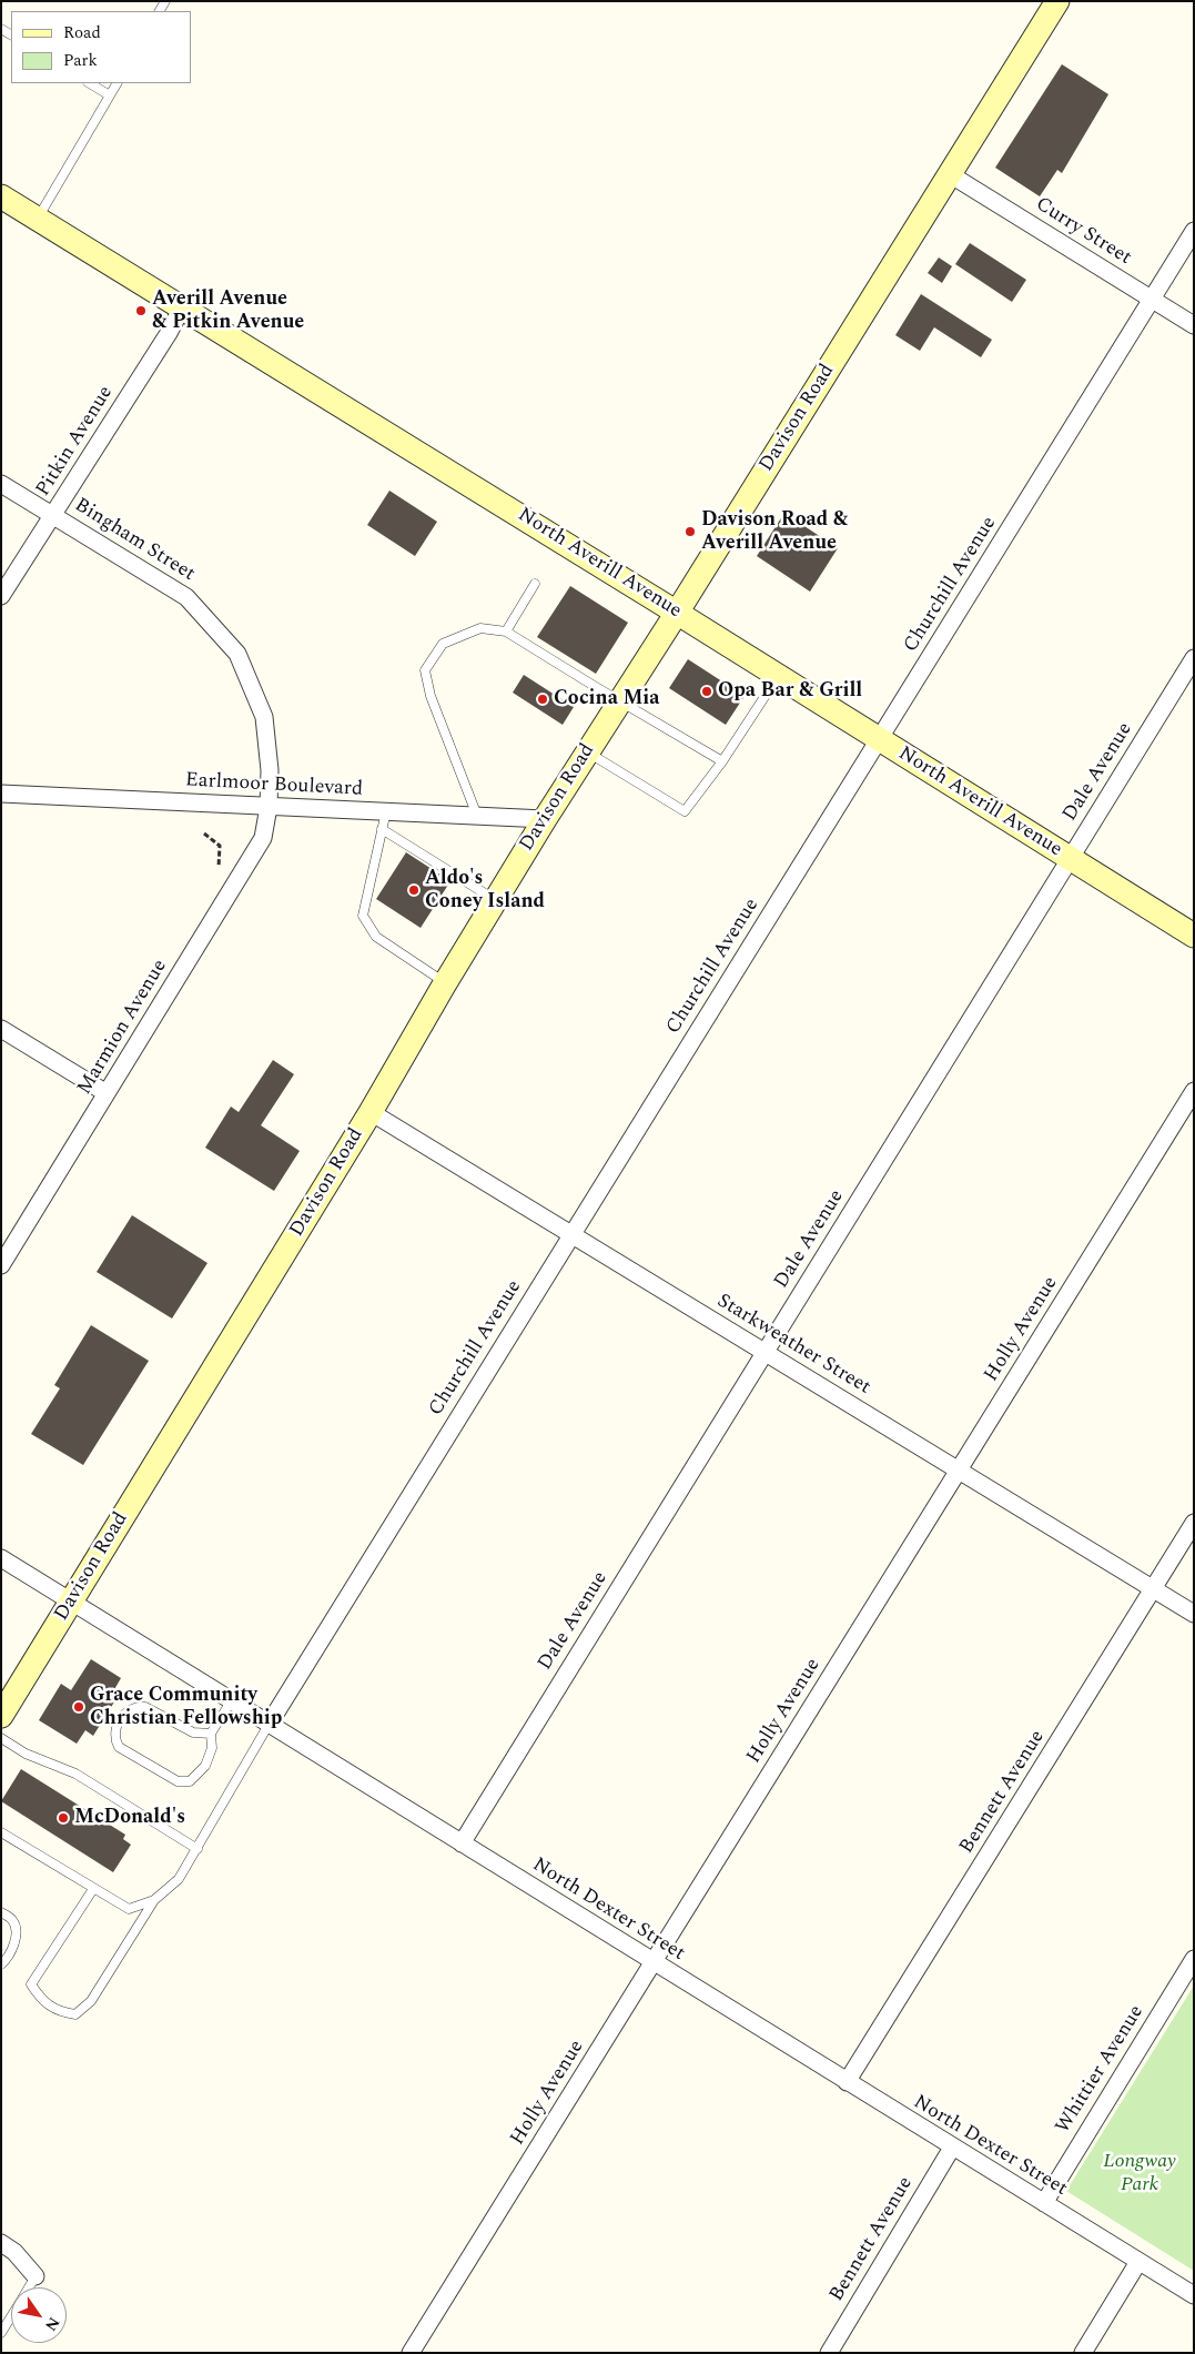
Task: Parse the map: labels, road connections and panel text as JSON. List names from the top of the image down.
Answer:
{
  "streets": {
    "main road": ["Davison Road", "North Averill Avenue"],
    "street": [
      "Curry Street",
      "Pitkin Avenue",
      "Bingham Street",
      "Churchill Avenue",
      "Dale Avenue",
      "Earlmoor Boulevard",
      "Marmion Avenue",
      "Holly Avenue",
      "Starkweather Street",
      "Bennett Avenue",
      "North Dexter Street",
      "Whittier Avenue"
    ]
  },
  "crossings": [
    ["Curry Street", "Davison Road"],
    ["Curry Street", "Churchill Avenue"],
    ["Davison Road", "North Averill Avenue"],
    ["Davison Road", "Earlmoor Boulevard"],
    ["Davison Road", "Starkweather Street"],
    ["Davison Road", "North Dexter Street"],
    ["Pitkin Avenue", "Bingham Street"],
    ["Pitkin Avenue", "North Averill Avenue"],
    ["Bingham Street", "Earlmoor Boulevard"],
    ["Bingham Street", "Marmion Avenue"],
    ["North Averill Avenue", "Churchill Avenue"],
    ["North Averill Avenue", "Dale Avenue"],
    ["Churchill Avenue", "Starkweather Street"],
    ["Churchill Avenue", "North Dexter Street"],
    ["Dale Avenue", "Starkweather Street"],
    ["Dale Avenue", "North Dexter Street"],
    ["Earlmoor Boulevard", "Marmion Avenue"],
    ["Holly Avenue", "Starkweather Street"],
    ["Holly Avenue", "North Dexter Street"],
    ["Starkweather Street", "Bennett Avenue"],
    ["Bennett Avenue", "North Dexter Street"],
    ["North Dexter Street", "Whittier Avenue"]
  ],
  "parks": ["Longway Park"],
  "places": [
    "Averill Avenue & Pitkin Avenue",
    "Davison Road & Averill Avenue",
    "Opa Bar & Grill",
    "Cocina Mia",
    "Aldo's Coney Island",
    "Grace Community Christian Fellowship",
    "McDonald's"
  ],
  "legend": ["Road", "Park"],
  "north": "bottom right"
}
